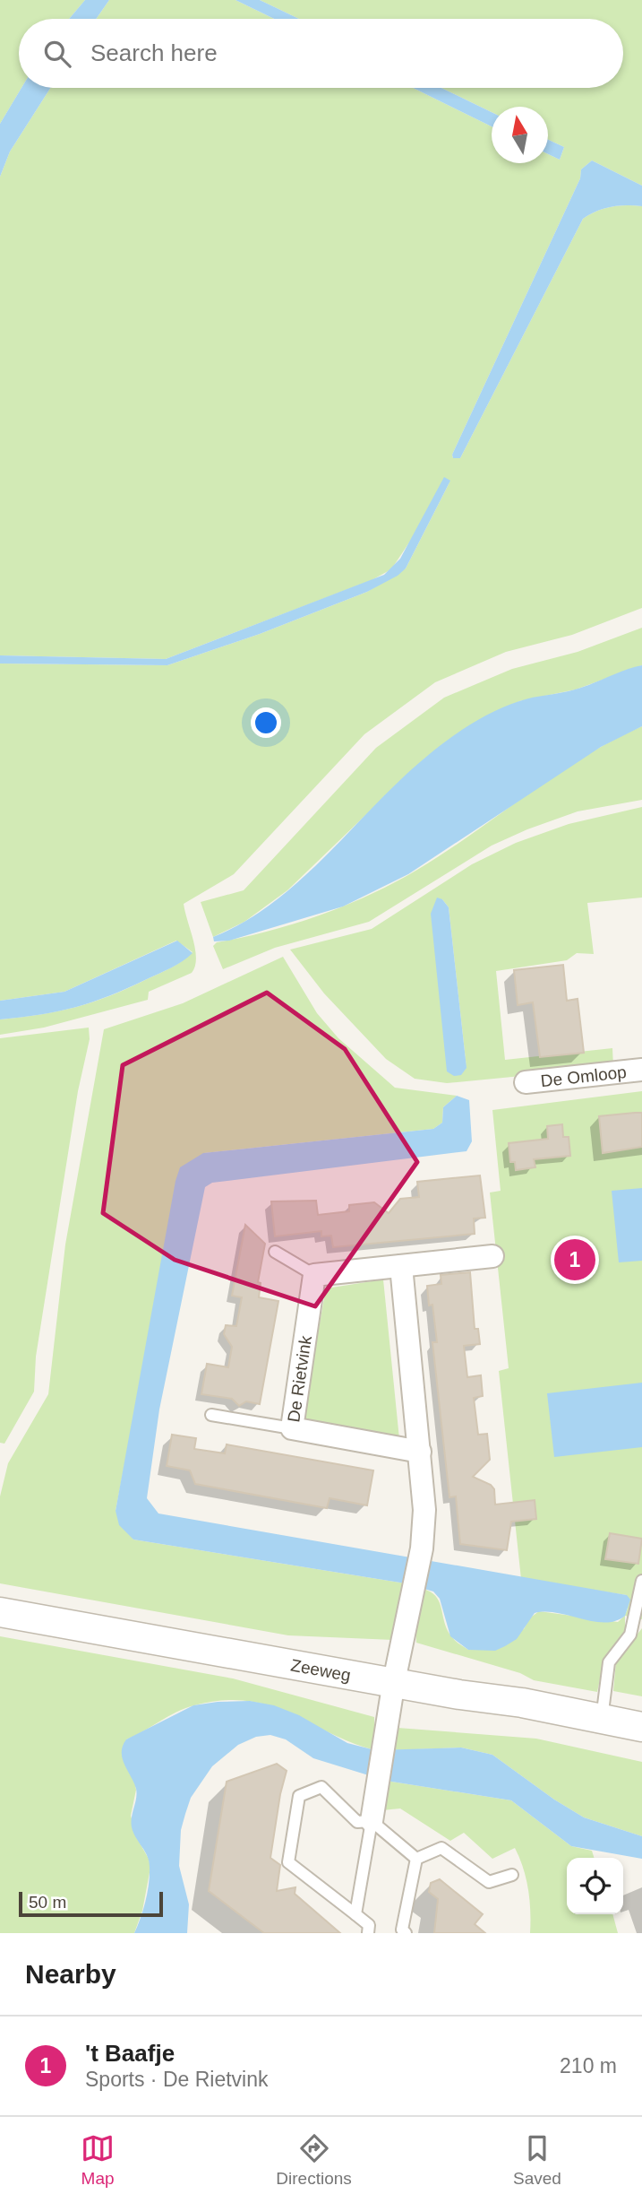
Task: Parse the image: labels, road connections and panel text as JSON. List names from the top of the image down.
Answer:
{
  "streets": {
    "street": ["De Omloop", "De Rietvink", "Zeeweg"]
  },
  "scale_bar": "50 m",
  "north": "top",
  "page": {
    "search": "Search here",
    "pins": "1",
    "scale": "50 m",
    "heading": "Nearby",
    "list": [
      {
        "mark": "1",
        "name": "'t Baafje",
        "note": "Sports · De Rietvink",
        "value": "210 m"
      }
    ],
    "nav": ["Map", "Directions", "Saved"]
  }
}
